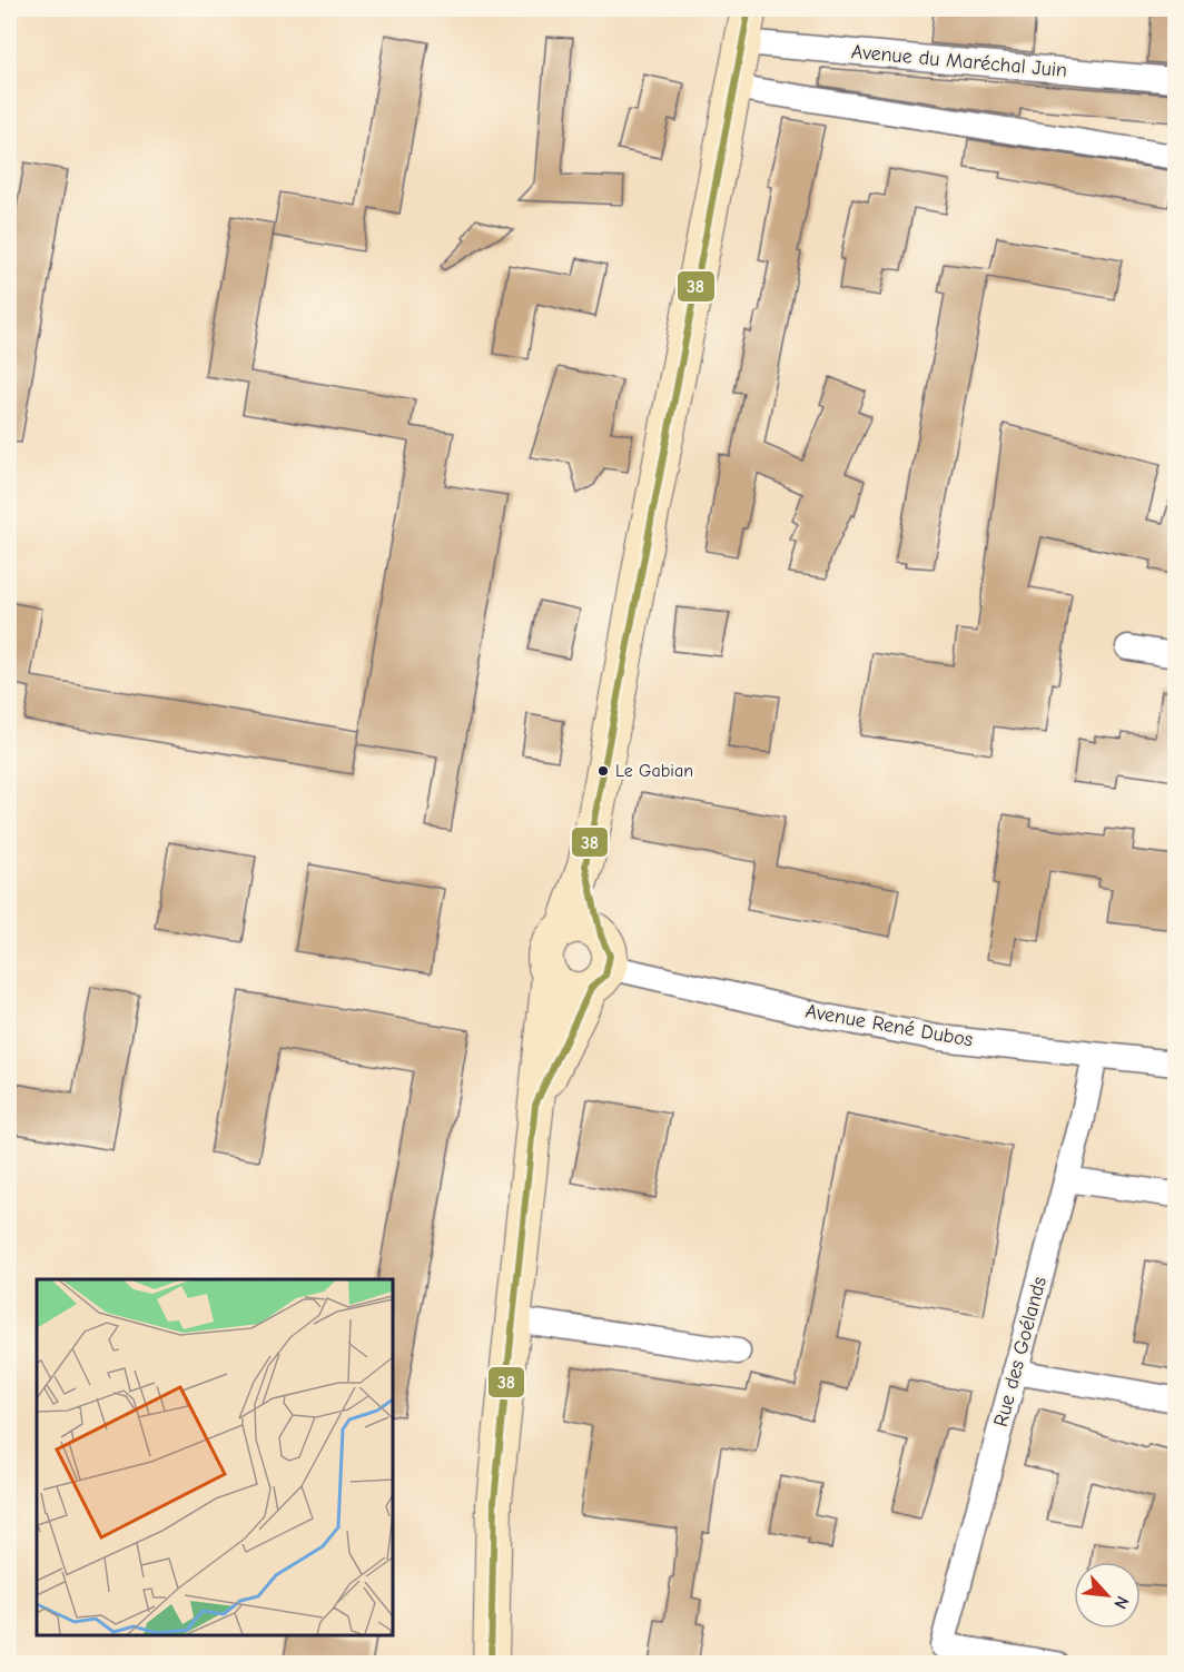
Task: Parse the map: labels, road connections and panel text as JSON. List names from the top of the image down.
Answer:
{
  "streets": {
    "street": ["Avenue du Maréchal Juin", "Avenue René Dubos", "Rue des Goélands"]
  },
  "crossings": [
    ["Avenue René Dubos", "Rue des Goélands"]
  ],
  "places": ["Le Gabian"],
  "lines": ["transit line 38"],
  "north": "bottom right"
}
